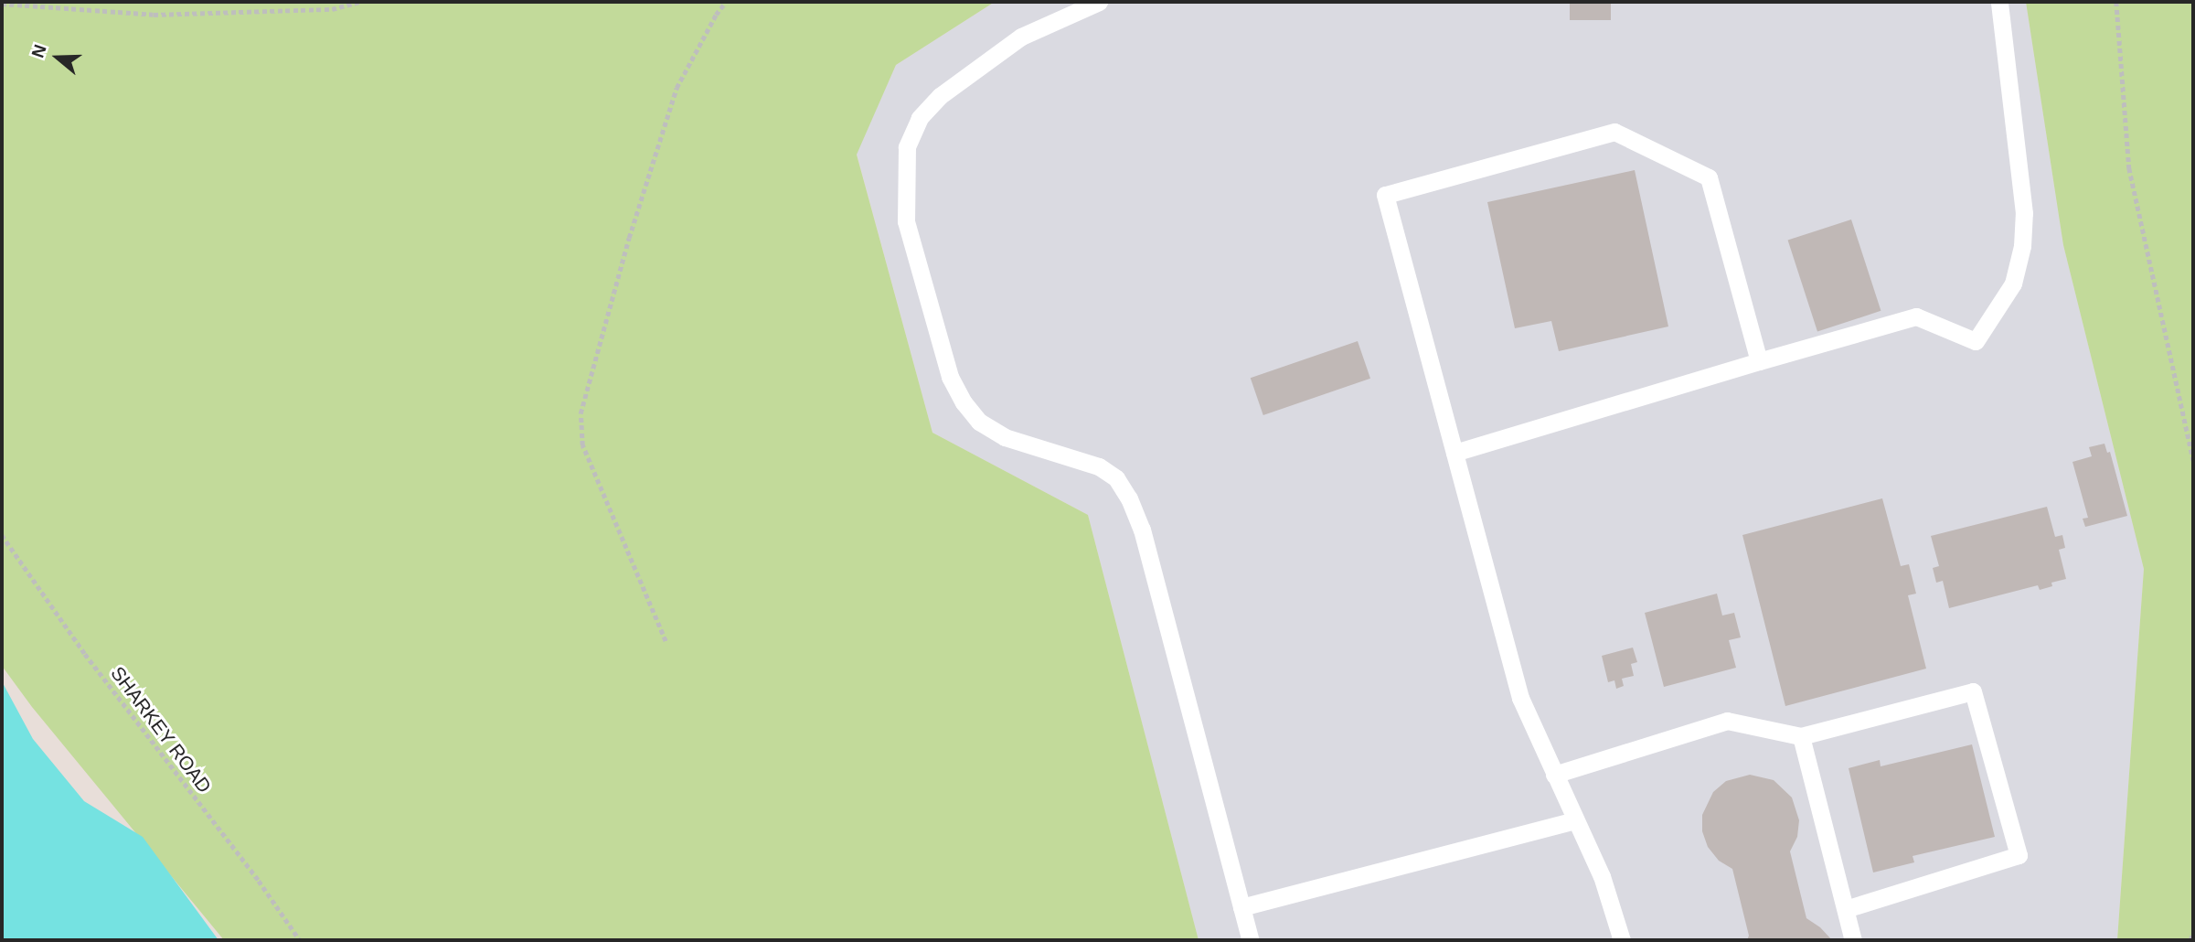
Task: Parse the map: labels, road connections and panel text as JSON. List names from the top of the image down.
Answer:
{
  "streets": {
    "path": ["SHARKEY ROAD"]
  },
  "north": "left"
}
